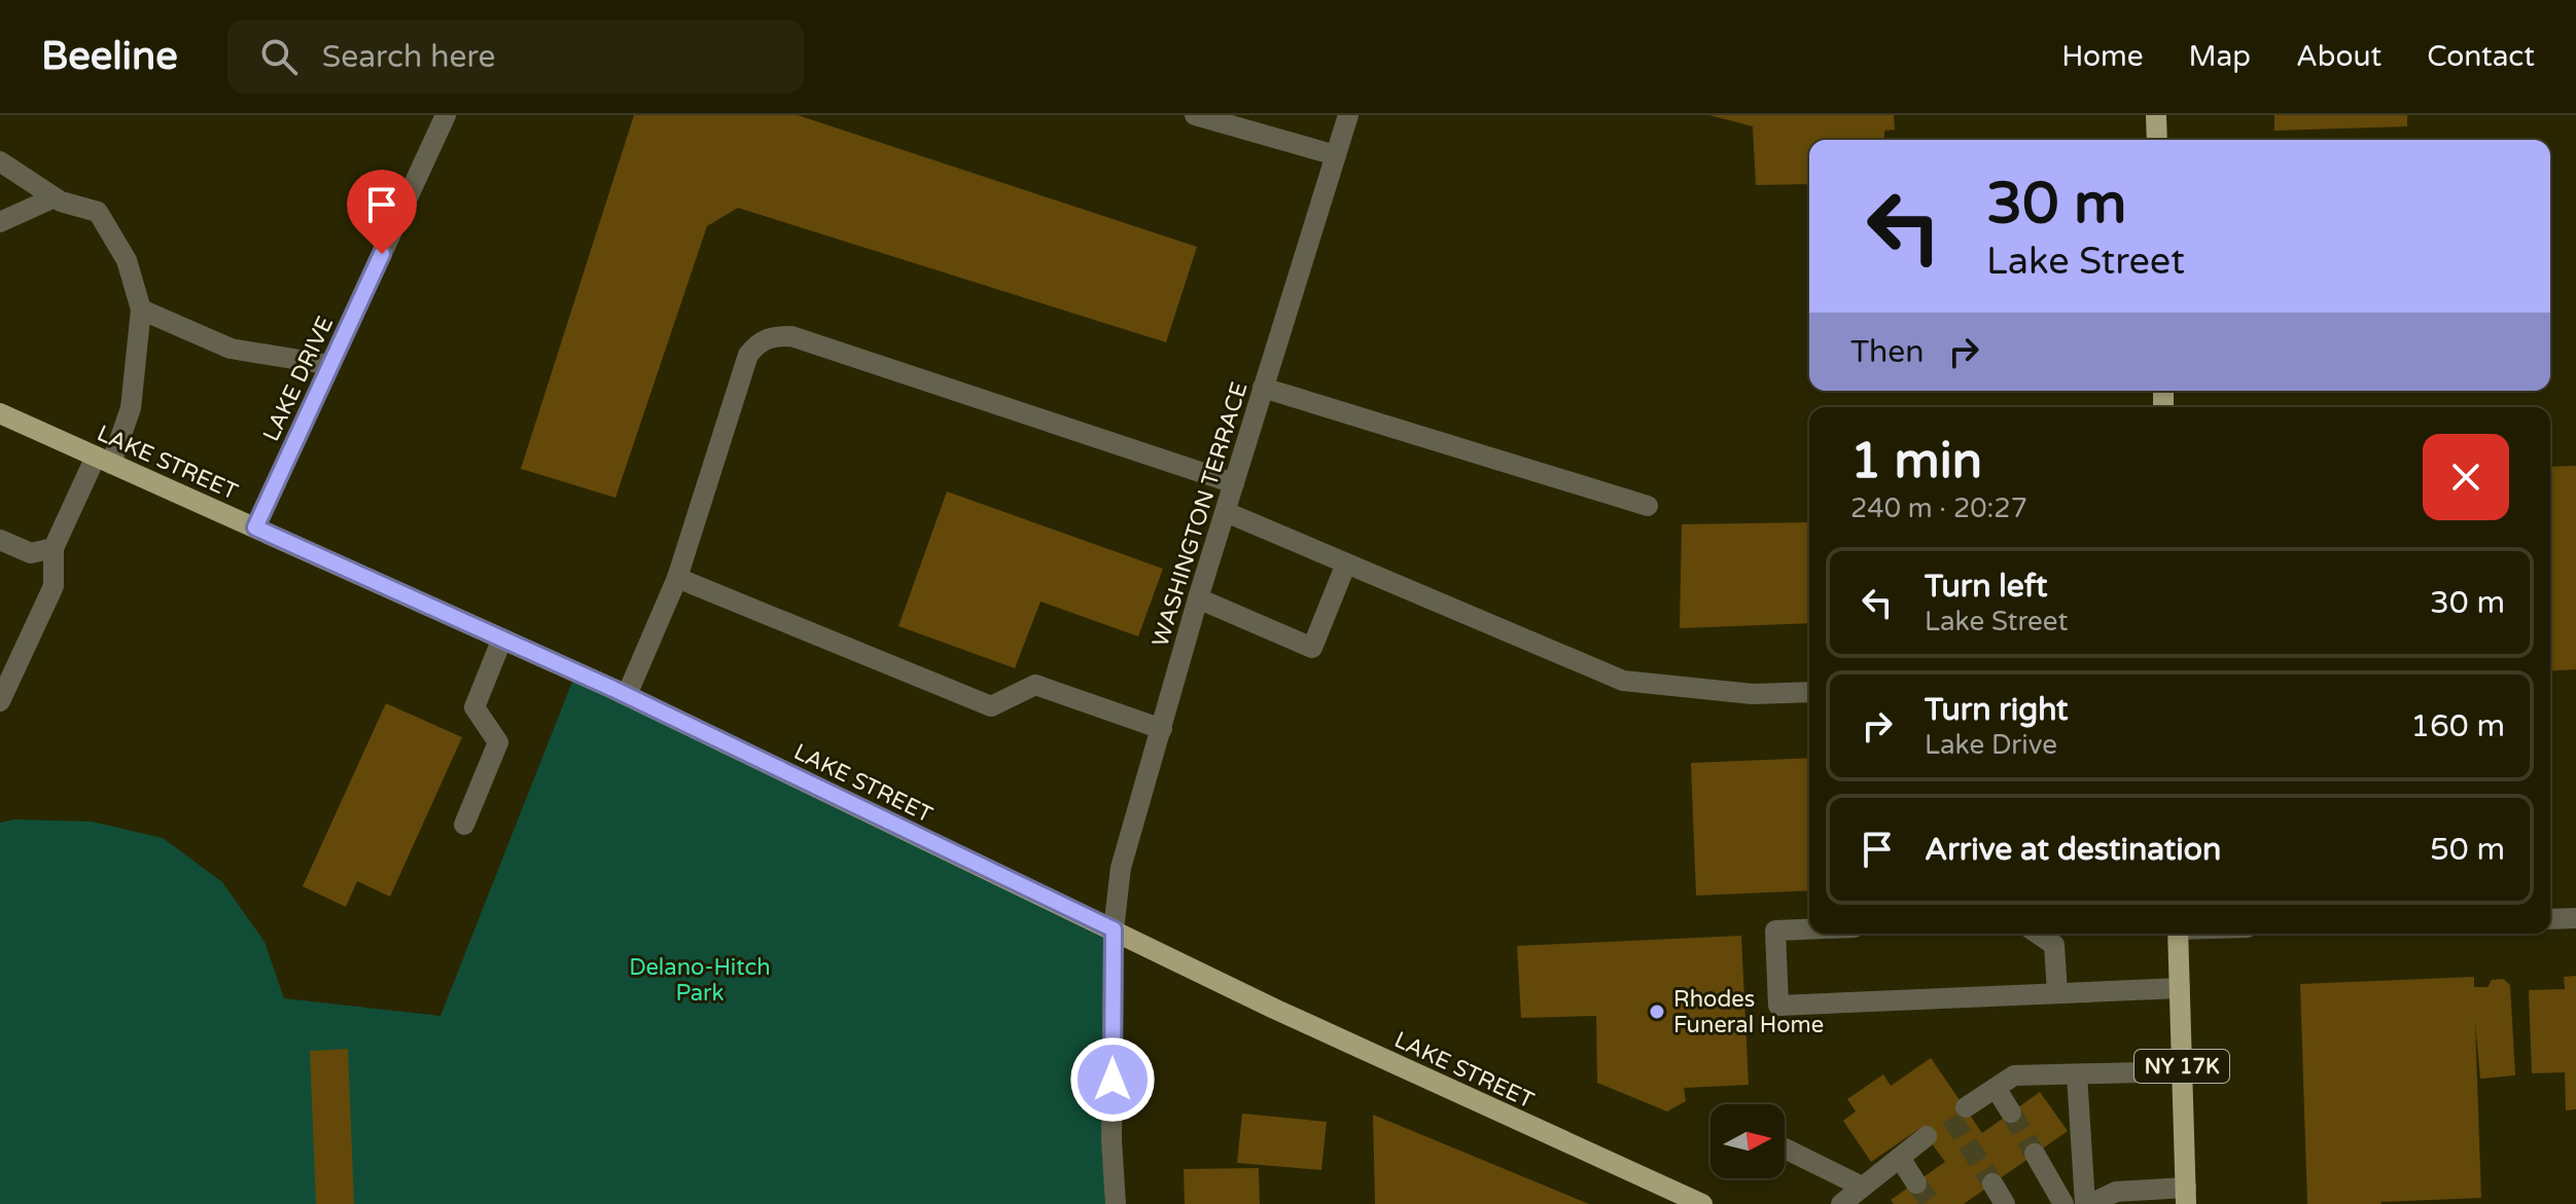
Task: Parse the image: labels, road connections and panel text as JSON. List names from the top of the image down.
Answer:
{
  "streets": {
    "main road": ["LAKE STREET", "NY 17K"],
    "street": ["LAKE DRIVE", "WASHINGTON TERRACE"]
  },
  "crossings": [
    ["LAKE DRIVE", "LAKE STREET"],
    ["LAKE STREET", "WASHINGTON TERRACE"]
  ],
  "parks": ["Delano-Hitch Park"],
  "places": ["Rhodes Funeral Home"],
  "north": "right",
  "page": {
    "header": "Beeline",
    "search": "Search here",
    "nav": [
      "Home",
      "Map",
      "About",
      "Contact"
    ],
    "turn": ["30 m", "Lake Street"],
    "then": "Then",
    "heading": ["1 min", "240 m · 20:27"],
    "list": [
      {
        "name": "Turn left",
        "note": "Lake Street",
        "value": "30 m"
      },
      {
        "name": "Turn right",
        "note": "Lake Drive",
        "value": "160 m"
      },
      {
        "name": "Arrive at destination",
        "value": "50 m"
      }
    ]
  }
}
